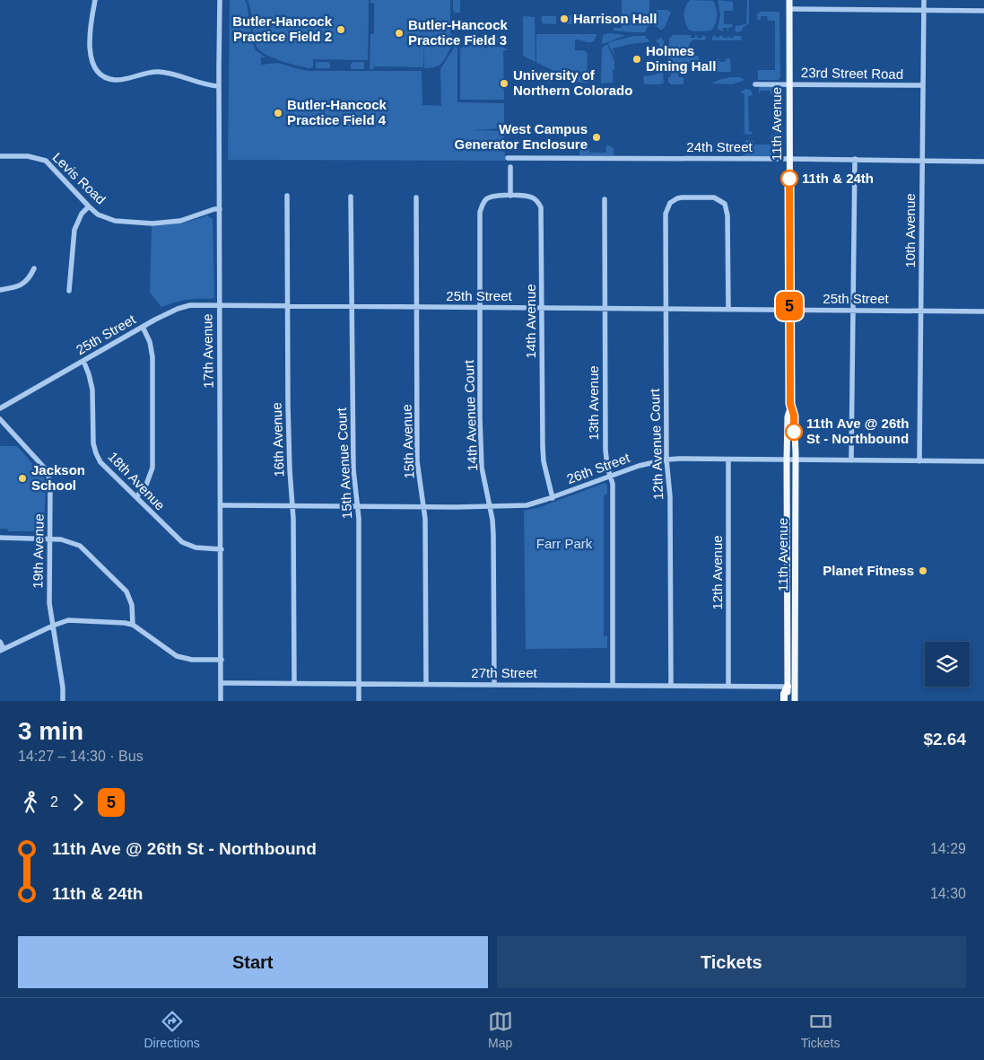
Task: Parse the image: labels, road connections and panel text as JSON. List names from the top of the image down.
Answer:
{
  "streets": {
    "main road": ["11th Avenue"],
    "street": [
      "23rd Street Road",
      "24th Street",
      "Levis Road",
      "10th Avenue",
      "25th Street",
      "14th Avenue",
      "17th Avenue",
      "13th Avenue",
      "14th Avenue Court",
      "16th Avenue",
      "15th Avenue",
      "12th Avenue Court",
      "15th Avenue Court",
      "26th Street",
      "18th Avenue",
      "19th Avenue",
      "12th Avenue",
      "27th Street"
    ]
  },
  "crossings": [
    ["23rd Street Road", "11th Avenue"],
    ["23rd Street Road", "10th Avenue"],
    ["11th Avenue", "24th Street"],
    ["11th Avenue", "25th Street"],
    ["11th Avenue", "26th Street"],
    ["11th Avenue", "27th Street"],
    ["24th Street", "10th Avenue"],
    ["Levis Road", "17th Avenue"],
    ["10th Avenue", "25th Street"],
    ["10th Avenue", "26th Street"],
    ["25th Street", "14th Avenue"],
    ["25th Street", "17th Avenue"],
    ["25th Street", "13th Avenue"],
    ["25th Street", "14th Avenue Court"],
    ["25th Street", "16th Avenue"],
    ["25th Street", "15th Avenue"],
    ["25th Street", "12th Avenue Court"],
    ["25th Street", "15th Avenue Court"],
    ["25th Street", "18th Avenue"],
    ["14th Avenue", "14th Avenue Court"],
    ["14th Avenue", "26th Street"],
    ["17th Avenue", "26th Street"],
    ["17th Avenue", "18th Avenue"],
    ["17th Avenue", "27th Street"],
    ["13th Avenue", "26th Street"],
    ["13th Avenue", "27th Street"],
    ["14th Avenue Court", "26th Street"],
    ["14th Avenue Court", "27th Street"],
    ["16th Avenue", "26th Street"],
    ["16th Avenue", "27th Street"],
    ["15th Avenue", "26th Street"],
    ["15th Avenue", "27th Street"],
    ["12th Avenue Court", "26th Street"],
    ["12th Avenue Court", "27th Street"],
    ["15th Avenue Court", "26th Street"],
    ["15th Avenue Court", "27th Street"],
    ["26th Street", "12th Avenue"],
    ["12th Avenue", "27th Street"]
  ],
  "parks": ["Farr Park"],
  "places": [
    "Harrison Hall",
    "Butler-Hancock Practice Field 2",
    "Butler-Hancock Practice Field 3",
    "Holmes Dining Hall",
    "University of Northern Colorado",
    "Butler-Hancock Practice Field 4",
    "West Campus Generator Enclosure",
    "11th & 24th",
    "11th Ave @ 26th St - Northbound",
    "Jackson School",
    "Planet Fitness"
  ],
  "lines": ["bus line 5"],
  "page": {
    "on_map": "5",
    "heading": ["3 min", "14:27 – 14:30 · Bus", "$2.64"],
    "legs": ["2", "5"],
    "list": [
      {
        "name": "11th Ave @ 26th St - Northbound",
        "value": "14:29"
      },
      {
        "name": "11th & 24th",
        "value": "14:30"
      }
    ],
    "buttons": ["Start", "Tickets"],
    "tabs": ["Directions", "Map", "Tickets"]
  }
}
